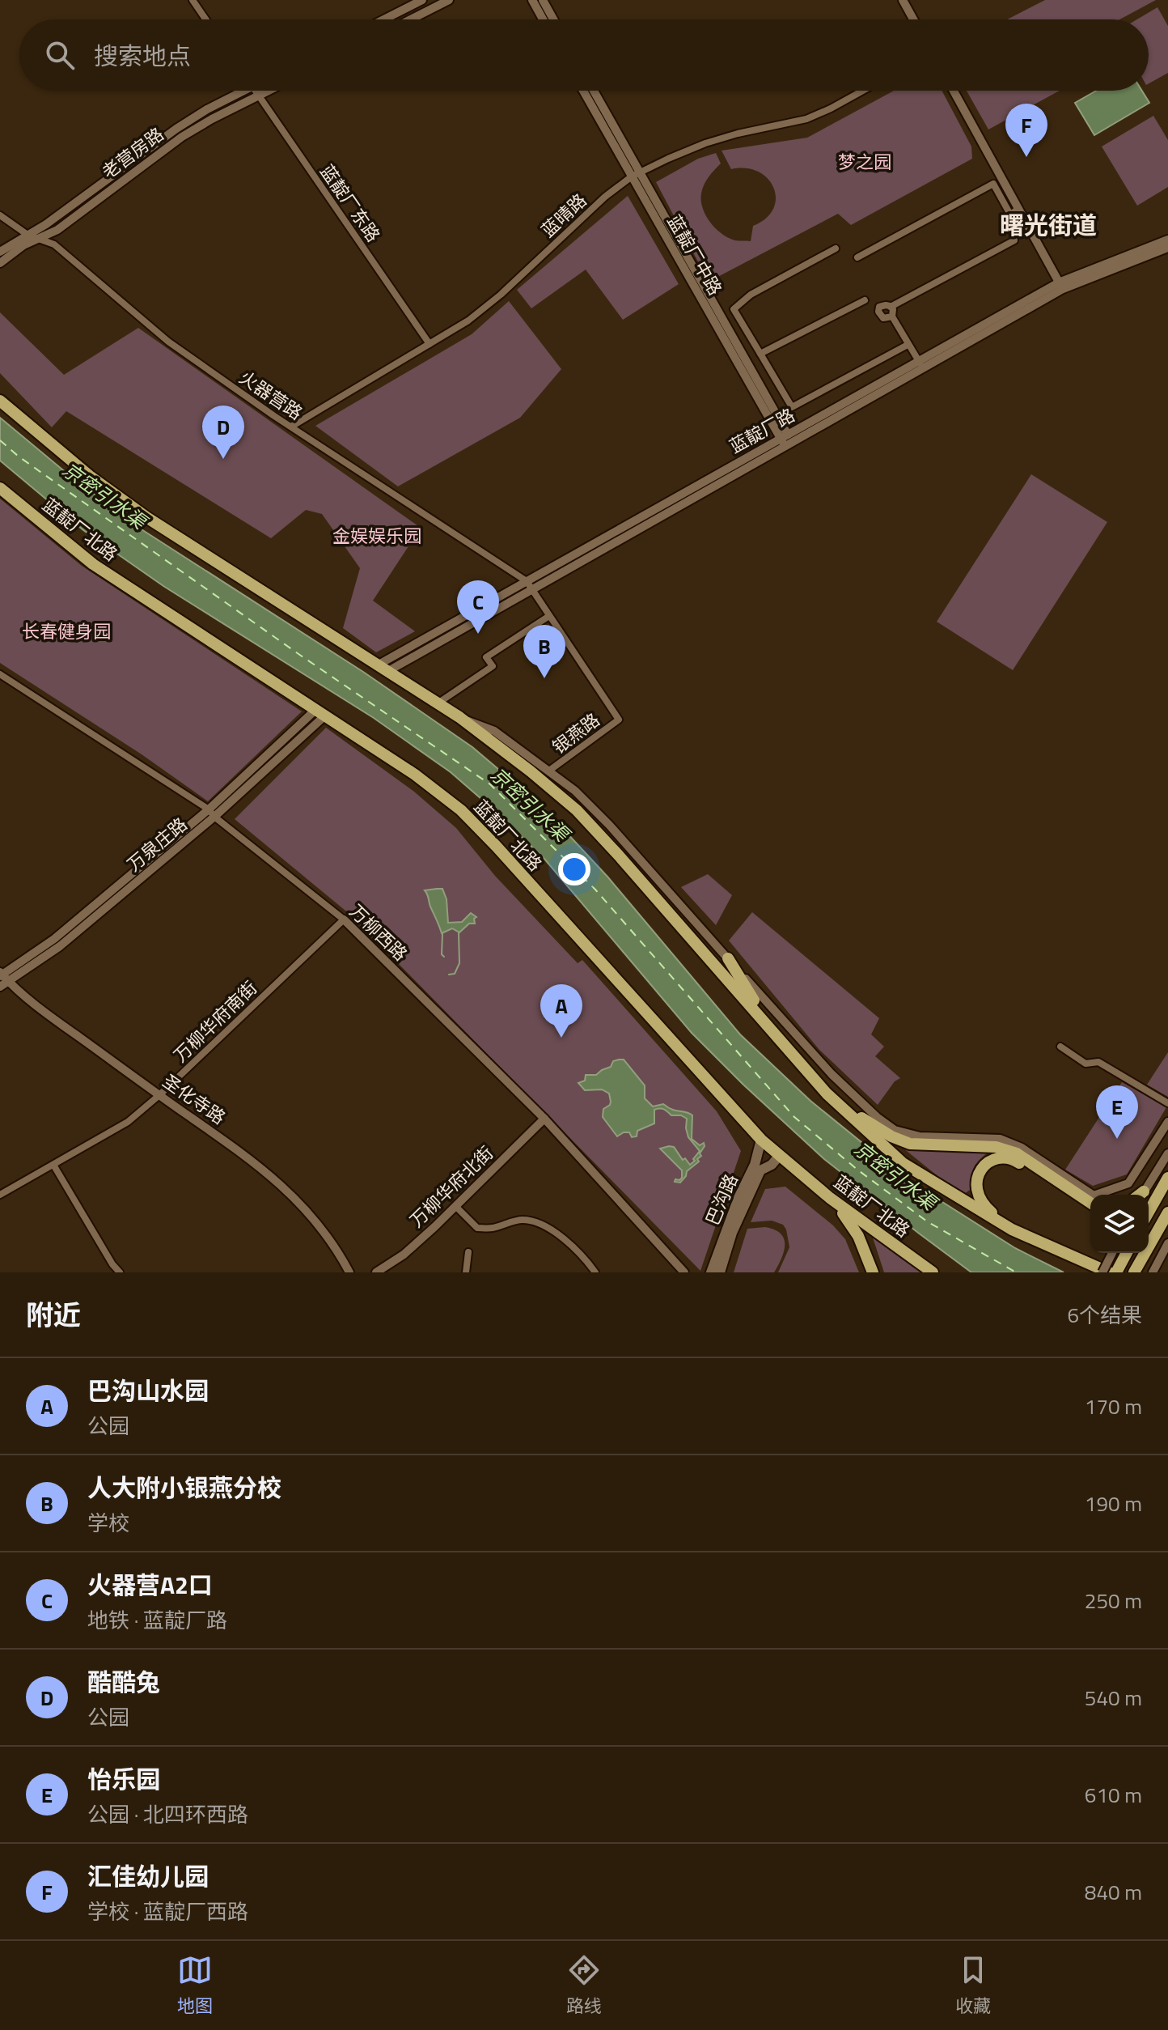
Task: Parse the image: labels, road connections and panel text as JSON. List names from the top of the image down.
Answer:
{
  "streets": {
    "highway": ["蓝靛厂北路"],
    "main road": ["巴沟路"],
    "street": [
      "老营房路",
      "蓝靛厂东路",
      "蓝晴路",
      "蓝靛厂中路",
      "火器营路",
      "蓝靛厂路",
      "银燕路",
      "万泉庄路",
      "万柳西路",
      "万柳华府南街",
      "圣化寺路",
      "万柳华府北街"
    ]
  },
  "crossings": [
    ["老营房路", "蓝靛厂东路"],
    ["老营房路", "火器营路"],
    ["蓝靛厂东路", "蓝晴路"],
    ["蓝晴路", "蓝靛厂中路"],
    ["蓝晴路", "火器营路"],
    ["蓝靛厂中路", "蓝靛厂路"],
    ["火器营路", "蓝靛厂路"],
    ["火器营路", "银燕路"],
    ["蓝靛厂北路", "万泉庄路"],
    ["蓝靛厂北路", "巴沟路"],
    ["万泉庄路", "万柳西路"],
    ["万泉庄路", "圣化寺路"],
    ["万柳西路", "万柳华府南街"],
    ["万柳西路", "万柳华府北街"],
    ["万柳华府南街", "圣化寺路"]
  ],
  "districts": ["曙光街道"],
  "water": ["京密引水渠"],
  "parks": ["梦之园", "金娱娱乐园", "长春健身园"],
  "page": {
    "search": "搜索地点",
    "pins": [
      "F",
      "D",
      "C",
      "B",
      "A",
      "E"
    ],
    "heading": ["附近", "6个结果"],
    "list": [
      {
        "mark": "A",
        "name": "巴沟山水园",
        "note": "公园",
        "value": "170 m"
      },
      {
        "mark": "B",
        "name": "人大附小银燕分校",
        "note": "学校",
        "value": "190 m"
      },
      {
        "mark": "C",
        "name": "火器营A2口",
        "note": "地铁 · 蓝靛厂路",
        "value": "250 m"
      },
      {
        "mark": "D",
        "name": "酷酷兔",
        "note": "公园",
        "value": "540 m"
      },
      {
        "mark": "E",
        "name": "怡乐园",
        "note": "公园 · 北四环西路",
        "value": "610 m"
      },
      {
        "mark": "F",
        "name": "汇佳幼儿园",
        "note": "学校 · 蓝靛厂西路",
        "value": "840 m"
      }
    ],
    "nav": ["地图", "路线", "收藏"]
  }
}
